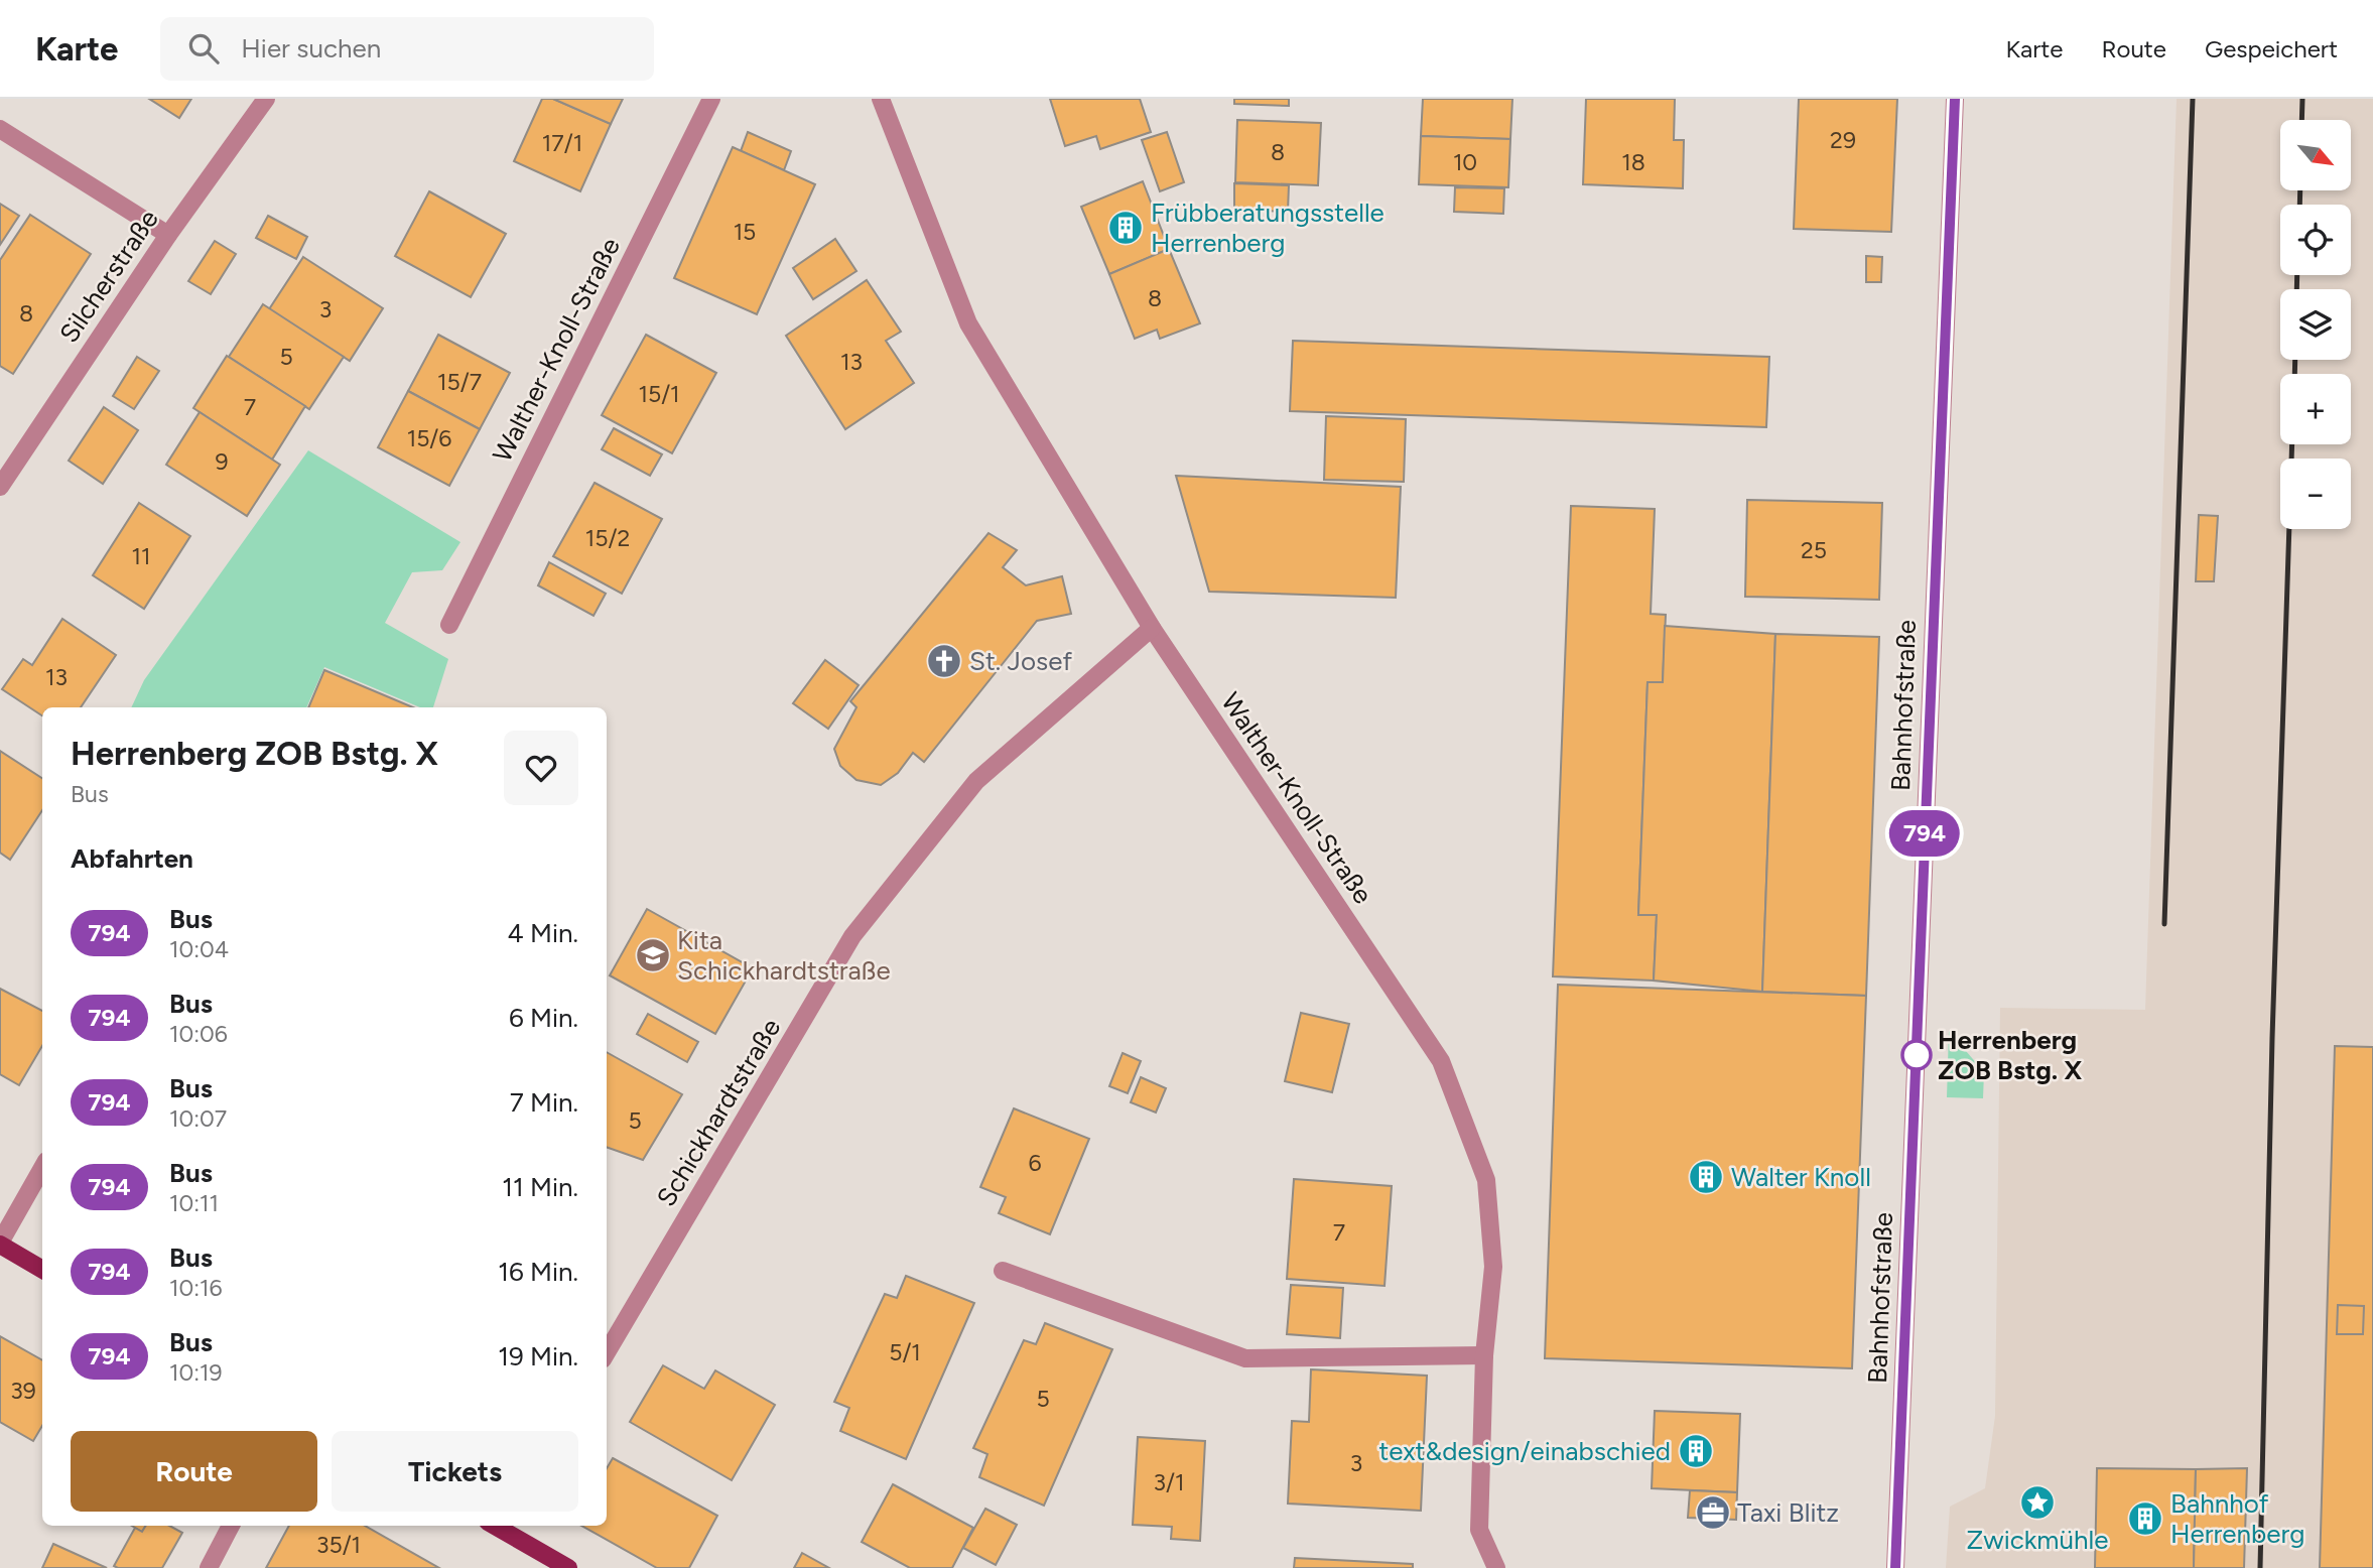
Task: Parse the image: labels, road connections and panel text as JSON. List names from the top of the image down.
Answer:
{
  "streets": {
    "street": [
      "Silcherstraße",
      "Walther-Knoll-Straße",
      "Bahnhofstraße",
      "Schickhardtstraße"
    ]
  },
  "crossings": [
    ["Walther-Knoll-Straße", "Schickhardtstraße"]
  ],
  "places": {
    "building": [
      "Frübberatungsstelle Herrenberg",
      "Walter Knoll",
      "text&design/einabschied",
      "Bahnhof Herrenberg"
    ],
    "church": ["St. Josef"],
    "school or university": ["Kita Schickhardtstraße"],
    "other": ["Herrenberg ZOB Bstg. X"],
    "place": ["Zwickmühle"],
    "office": ["Taxi Blitz"]
  },
  "lines": ["bus line 794"],
  "house_numbers": [
    "29",
    "17/1",
    "8",
    "10",
    "18",
    "15",
    "8",
    "3",
    "8",
    "5",
    "13",
    "15/7",
    "15/1",
    "7",
    "15/6",
    "9",
    "15/2",
    "25",
    "11",
    "13",
    "5",
    "6",
    "7",
    "5/1",
    "39",
    "5",
    "3",
    "3/1",
    "35/1"
  ],
  "north": "bottom right",
  "page": {
    "header": "Karte",
    "search": "Hier suchen",
    "nav": ["Karte", "Route", "Gespeichert"],
    "on_map": "794",
    "map_buttons": ["+", "−"],
    "heading": [
      ["Herrenberg ZOB Bstg. X", "Bus"],
      "Abfahrten"
    ],
    "list": [
      {
        "mark": "794",
        "name": "Bus",
        "note": "10:04",
        "value": "4 Min."
      },
      {
        "mark": "794",
        "name": "Bus",
        "note": "10:06",
        "value": "6 Min."
      },
      {
        "mark": "794",
        "name": "Bus",
        "note": "10:07",
        "value": "7 Min."
      },
      {
        "mark": "794",
        "name": "Bus",
        "note": "10:11",
        "value": "11 Min."
      },
      {
        "mark": "794",
        "name": "Bus",
        "note": "10:16",
        "value": "16 Min."
      },
      {
        "mark": "794",
        "name": "Bus",
        "note": "10:19",
        "value": "19 Min."
      }
    ],
    "buttons": ["Route", "Tickets"]
  }
}
